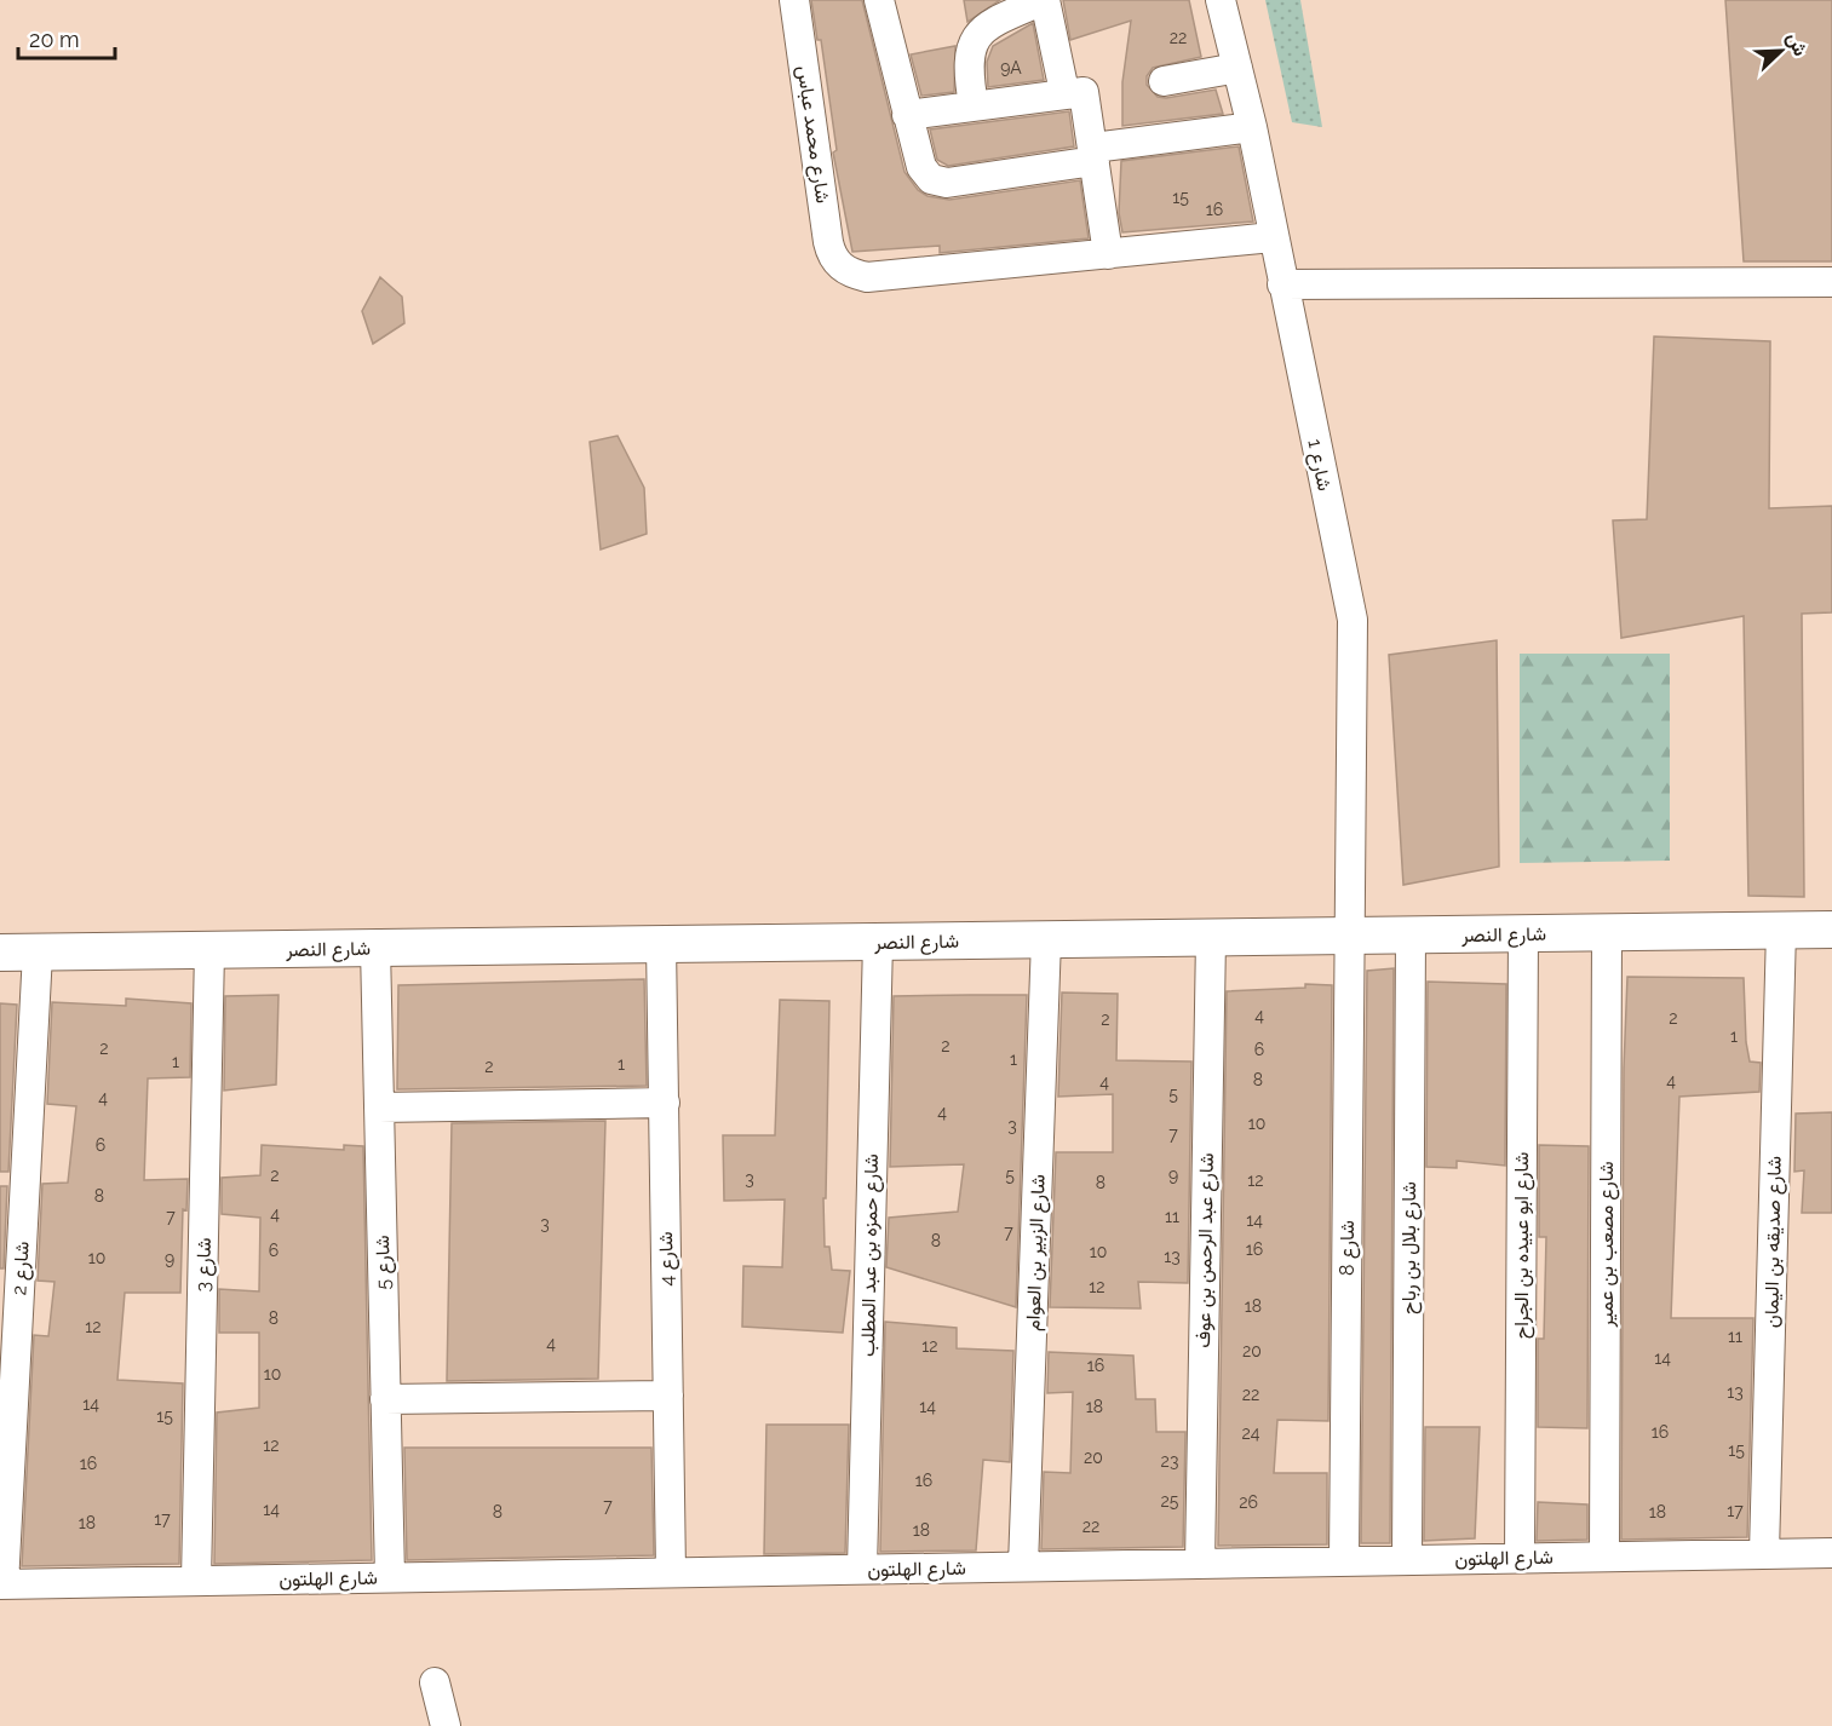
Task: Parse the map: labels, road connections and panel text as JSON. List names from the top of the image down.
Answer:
{
  "streets": {
    "street": [
      "شارع محمد عباس",
      "شارع 1",
      "شارع النصر",
      "شارع صديقه بن اليمان",
      "شارع مصعب بن عمير",
      "شارع ابو عبيده بن الجراح",
      "شارع 8",
      "شارع بلال بن رباح",
      "شارع عبد الرحمن بن عوف",
      "شارع الزبير بن العوام",
      "شارع حمزه بن عبد المطلب",
      "شارع 4",
      "شارع 5",
      "شارع 3",
      "شارع 2",
      "شارع الهلتون"
    ]
  },
  "crossings": [
    ["شارع 1", "شارع النصر"],
    ["شارع 1", "شارع 8"],
    ["شارع النصر", "شارع صديقه بن اليمان"],
    ["شارع النصر", "شارع مصعب بن عمير"],
    ["شارع النصر", "شارع ابو عبيده بن الجراح"],
    ["شارع النصر", "شارع 8"],
    ["شارع النصر", "شارع بلال بن رباح"],
    ["شارع النصر", "شارع عبد الرحمن بن عوف"],
    ["شارع النصر", "شارع الزبير بن العوام"],
    ["شارع النصر", "شارع حمزه بن عبد المطلب"],
    ["شارع النصر", "شارع 4"],
    ["شارع النصر", "شارع 5"],
    ["شارع النصر", "شارع 3"],
    ["شارع النصر", "شارع 2"],
    ["شارع صديقه بن اليمان", "شارع الهلتون"],
    ["شارع مصعب بن عمير", "شارع الهلتون"],
    ["شارع ابو عبيده بن الجراح", "شارع الهلتون"],
    ["شارع 8", "شارع الهلتون"],
    ["شارع بلال بن رباح", "شارع الهلتون"],
    ["شارع عبد الرحمن بن عوف", "شارع الهلتون"],
    ["شارع الزبير بن العوام", "شارع الهلتون"],
    ["شارع حمزه بن عبد المطلب", "شارع الهلتون"],
    ["شارع 4", "شارع الهلتون"],
    ["شارع 5", "شارع الهلتون"],
    ["شارع 3", "شارع الهلتون"],
    ["شارع 2", "شارع الهلتون"]
  ],
  "house_numbers": [
    "22",
    "9A",
    "15",
    "16",
    "4",
    "2",
    "2",
    "1",
    "2",
    "2",
    "6",
    "1",
    "1",
    "1",
    "2",
    "8",
    "4",
    "4",
    "5",
    "4",
    "4",
    "10",
    "3",
    "7",
    "6",
    "2",
    "5",
    "9",
    "3",
    "12",
    "8",
    "8",
    "4",
    "7",
    "11",
    "14",
    "3",
    "7",
    "8",
    "16",
    "6",
    "10",
    "13",
    "10",
    "9",
    "12",
    "18",
    "8",
    "12",
    "11",
    "4",
    "12",
    "20",
    "14",
    "16",
    "10",
    "13",
    "22",
    "14",
    "14",
    "18",
    "15",
    "16",
    "24",
    "12",
    "15",
    "20",
    "23",
    "16",
    "16",
    "25",
    "26",
    "7",
    "14",
    "17",
    "8",
    "18",
    "17",
    "18",
    "22",
    "18"
  ],
  "scale_bar": "20 m",
  "north": "top right"
}
